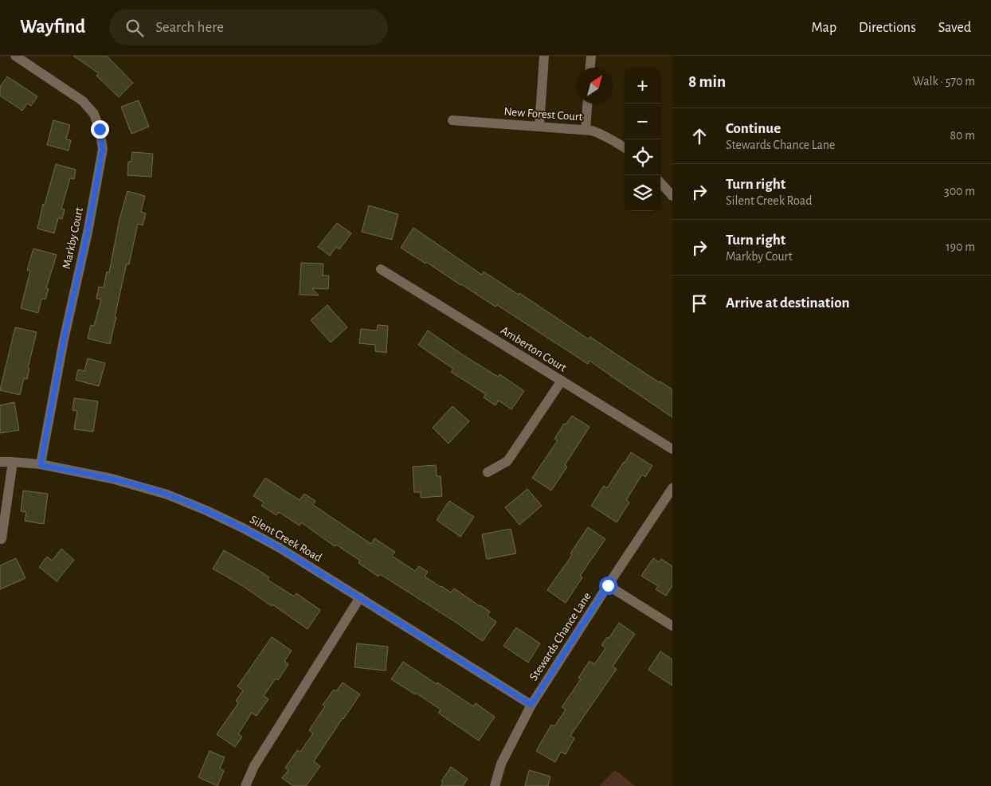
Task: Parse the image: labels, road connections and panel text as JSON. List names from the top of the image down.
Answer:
{
  "streets": {
    "street": [
      "New Forest Court",
      "Markby Court",
      "Amberton Court",
      "Silent Creek Road",
      "Stewards Chance Lane"
    ]
  },
  "crossings": [
    ["Markby Court", "Silent Creek Road"],
    ["Silent Creek Road", "Stewards Chance Lane"]
  ],
  "north": "top right",
  "page": {
    "header": "Wayfind",
    "search": "Search here",
    "nav": ["Map", "Directions", "Saved"],
    "heading": ["8 min", "Walk · 570 m"],
    "map_buttons": ["+", "−"],
    "list": [
      ["Continue", "Stewards Chance Lane", "80 m"],
      ["Turn right", "Silent Creek Road", "300 m"],
      ["Turn right", "Markby Court", "190 m"],
      "Arrive at destination"
    ]
  }
}
